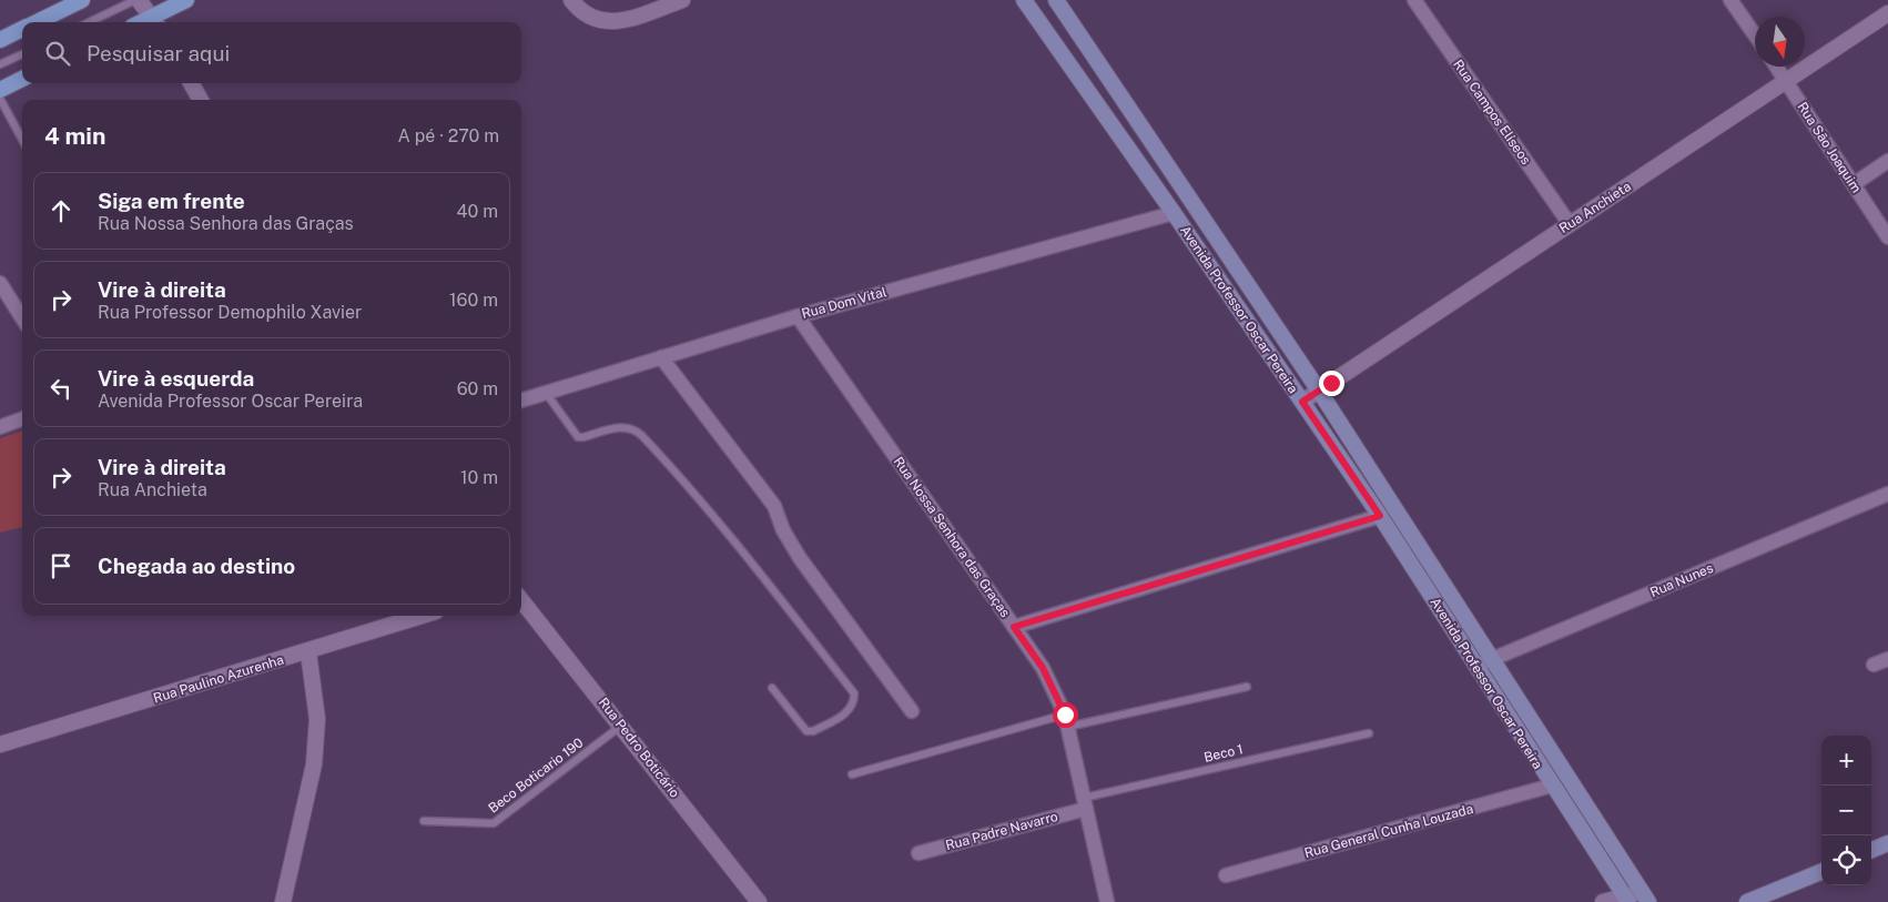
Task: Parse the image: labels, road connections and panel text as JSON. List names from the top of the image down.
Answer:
{
  "streets": {
    "main road": ["Avenida Professor Oscar Pereira"],
    "street": [
      "Rua Campos Elíseos",
      "Rua São Joaquim",
      "Rua Anchieta",
      "Rua Dom Vital",
      "Rua Nossa Senhora das Graças",
      "Rua Nunes",
      "Rua Paulino Azurenha",
      "Rua Pedro Boticário",
      "Rua Padre Navarro",
      "Rua General Cunha Louzada"
    ],
    "lane": ["Beco 1", "Beco Boticario 190"]
  },
  "crossings": [
    ["Rua Campos Elíseos", "Rua Anchieta"],
    ["Rua São Joaquim", "Rua Anchieta"],
    ["Rua Anchieta", "Avenida Professor Oscar Pereira"],
    ["Rua Dom Vital", "Avenida Professor Oscar Pereira"],
    ["Rua Dom Vital", "Rua Nossa Senhora das Graças"],
    ["Avenida Professor Oscar Pereira", "Rua Nunes"],
    ["Avenida Professor Oscar Pereira", "Rua General Cunha Louzada"],
    ["Rua Nossa Senhora das Graças", "Beco 1"],
    ["Rua Nossa Senhora das Graças", "Rua Padre Navarro"],
    ["Rua Pedro Boticário", "Beco Boticario 190"],
    ["Beco 1", "Rua Padre Navarro"]
  ],
  "north": "bottom",
  "page": {
    "search": "Pesquisar aqui",
    "heading": ["4 min", "A pé · 270 m"],
    "list": [
      ["Siga em frente", "Rua Nossa Senhora das Graças", "40 m"],
      ["Vire à direita", "Rua Professor Demophilo Xavier", "160 m"],
      ["Vire à esquerda", "Avenida Professor Oscar Pereira", "60 m"],
      ["Vire à direita", "Rua Anchieta", "10 m"],
      "Chegada ao destino"
    ],
    "map_buttons": ["+", "−"]
  }
}
